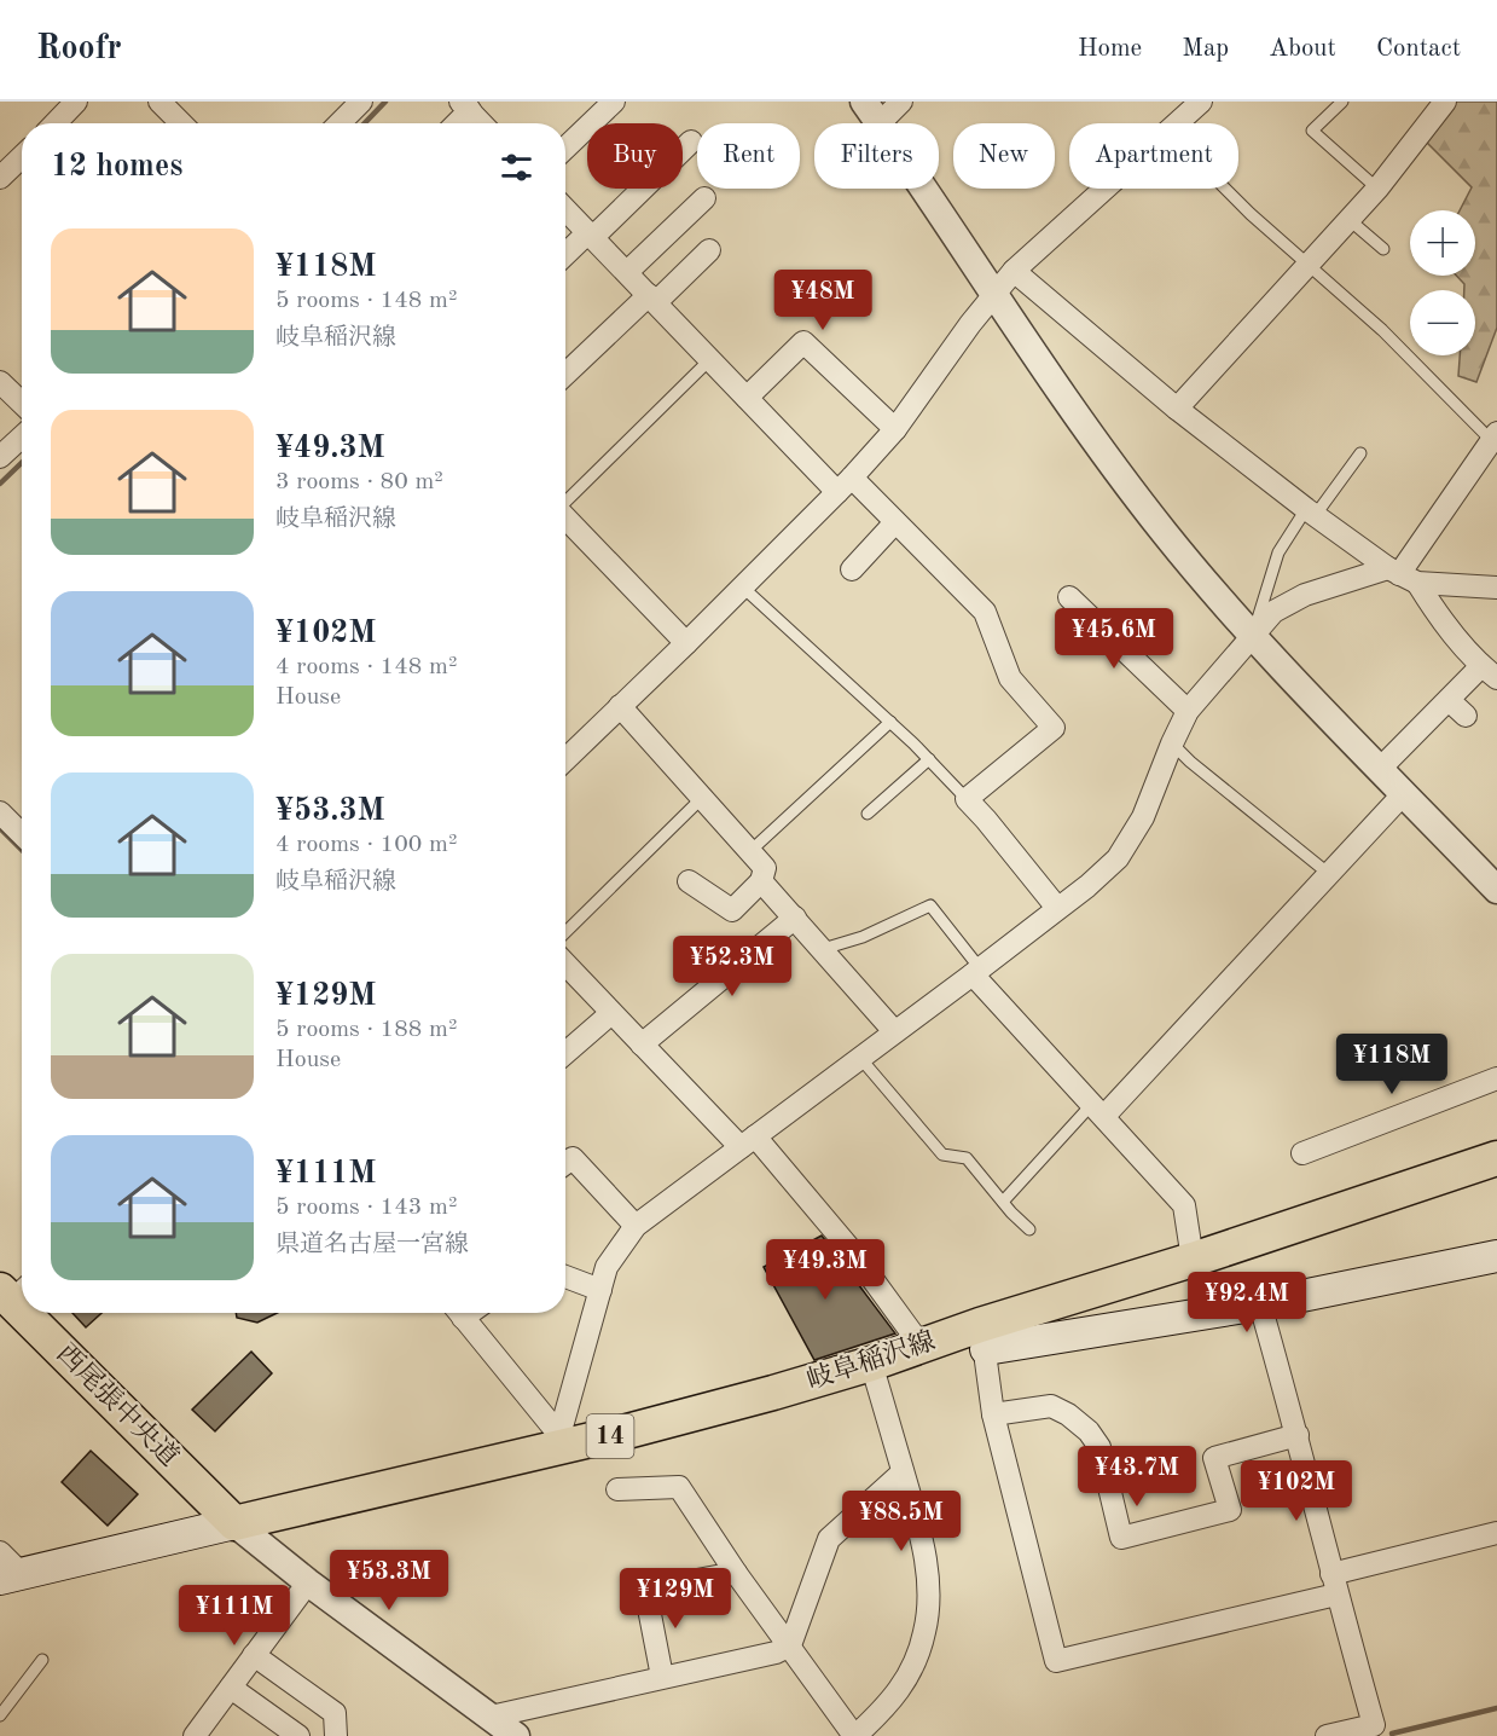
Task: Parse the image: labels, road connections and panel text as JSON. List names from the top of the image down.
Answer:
{
  "streets": {
    "main road": ["岐阜稲沢線", "西尾張中央道", "14"]
  },
  "crossings": [
    ["岐阜稲沢線", "西尾張中央道"]
  ],
  "page": {
    "header": "Roofr",
    "nav": [
      "Home",
      "Map",
      "About",
      "Contact"
    ],
    "chip": [
      "Buy",
      "Rent",
      "Filters",
      "New",
      "Apartment"
    ],
    "heading": "12 homes",
    "map_buttons": ["+", "−"],
    "list": [
      {
        "name": "¥118M",
        "note": "5 rooms · 148 m² · 岐阜稲沢線"
      },
      {
        "name": "¥49.3M",
        "note": "3 rooms · 80 m² · 岐阜稲沢線"
      },
      {
        "name": "¥102M",
        "note": "4 rooms · 148 m² · House"
      },
      {
        "name": "¥53.3M",
        "note": "4 rooms · 100 m² · 岐阜稲沢線"
      },
      {
        "name": "¥129M",
        "note": "5 rooms · 188 m² · House"
      },
      {
        "name": "¥111M",
        "note": "5 rooms · 143 m² · 県道名古屋一宮線"
      }
    ],
    "price": [
      "¥48M",
      "¥45.6M",
      "¥52.3M",
      "¥118M",
      "¥49.3M",
      "¥92.4M",
      "¥43.7M",
      "¥102M",
      "¥88.5M",
      "¥53.3M",
      "¥129M",
      "¥111M"
    ]
  }
}
